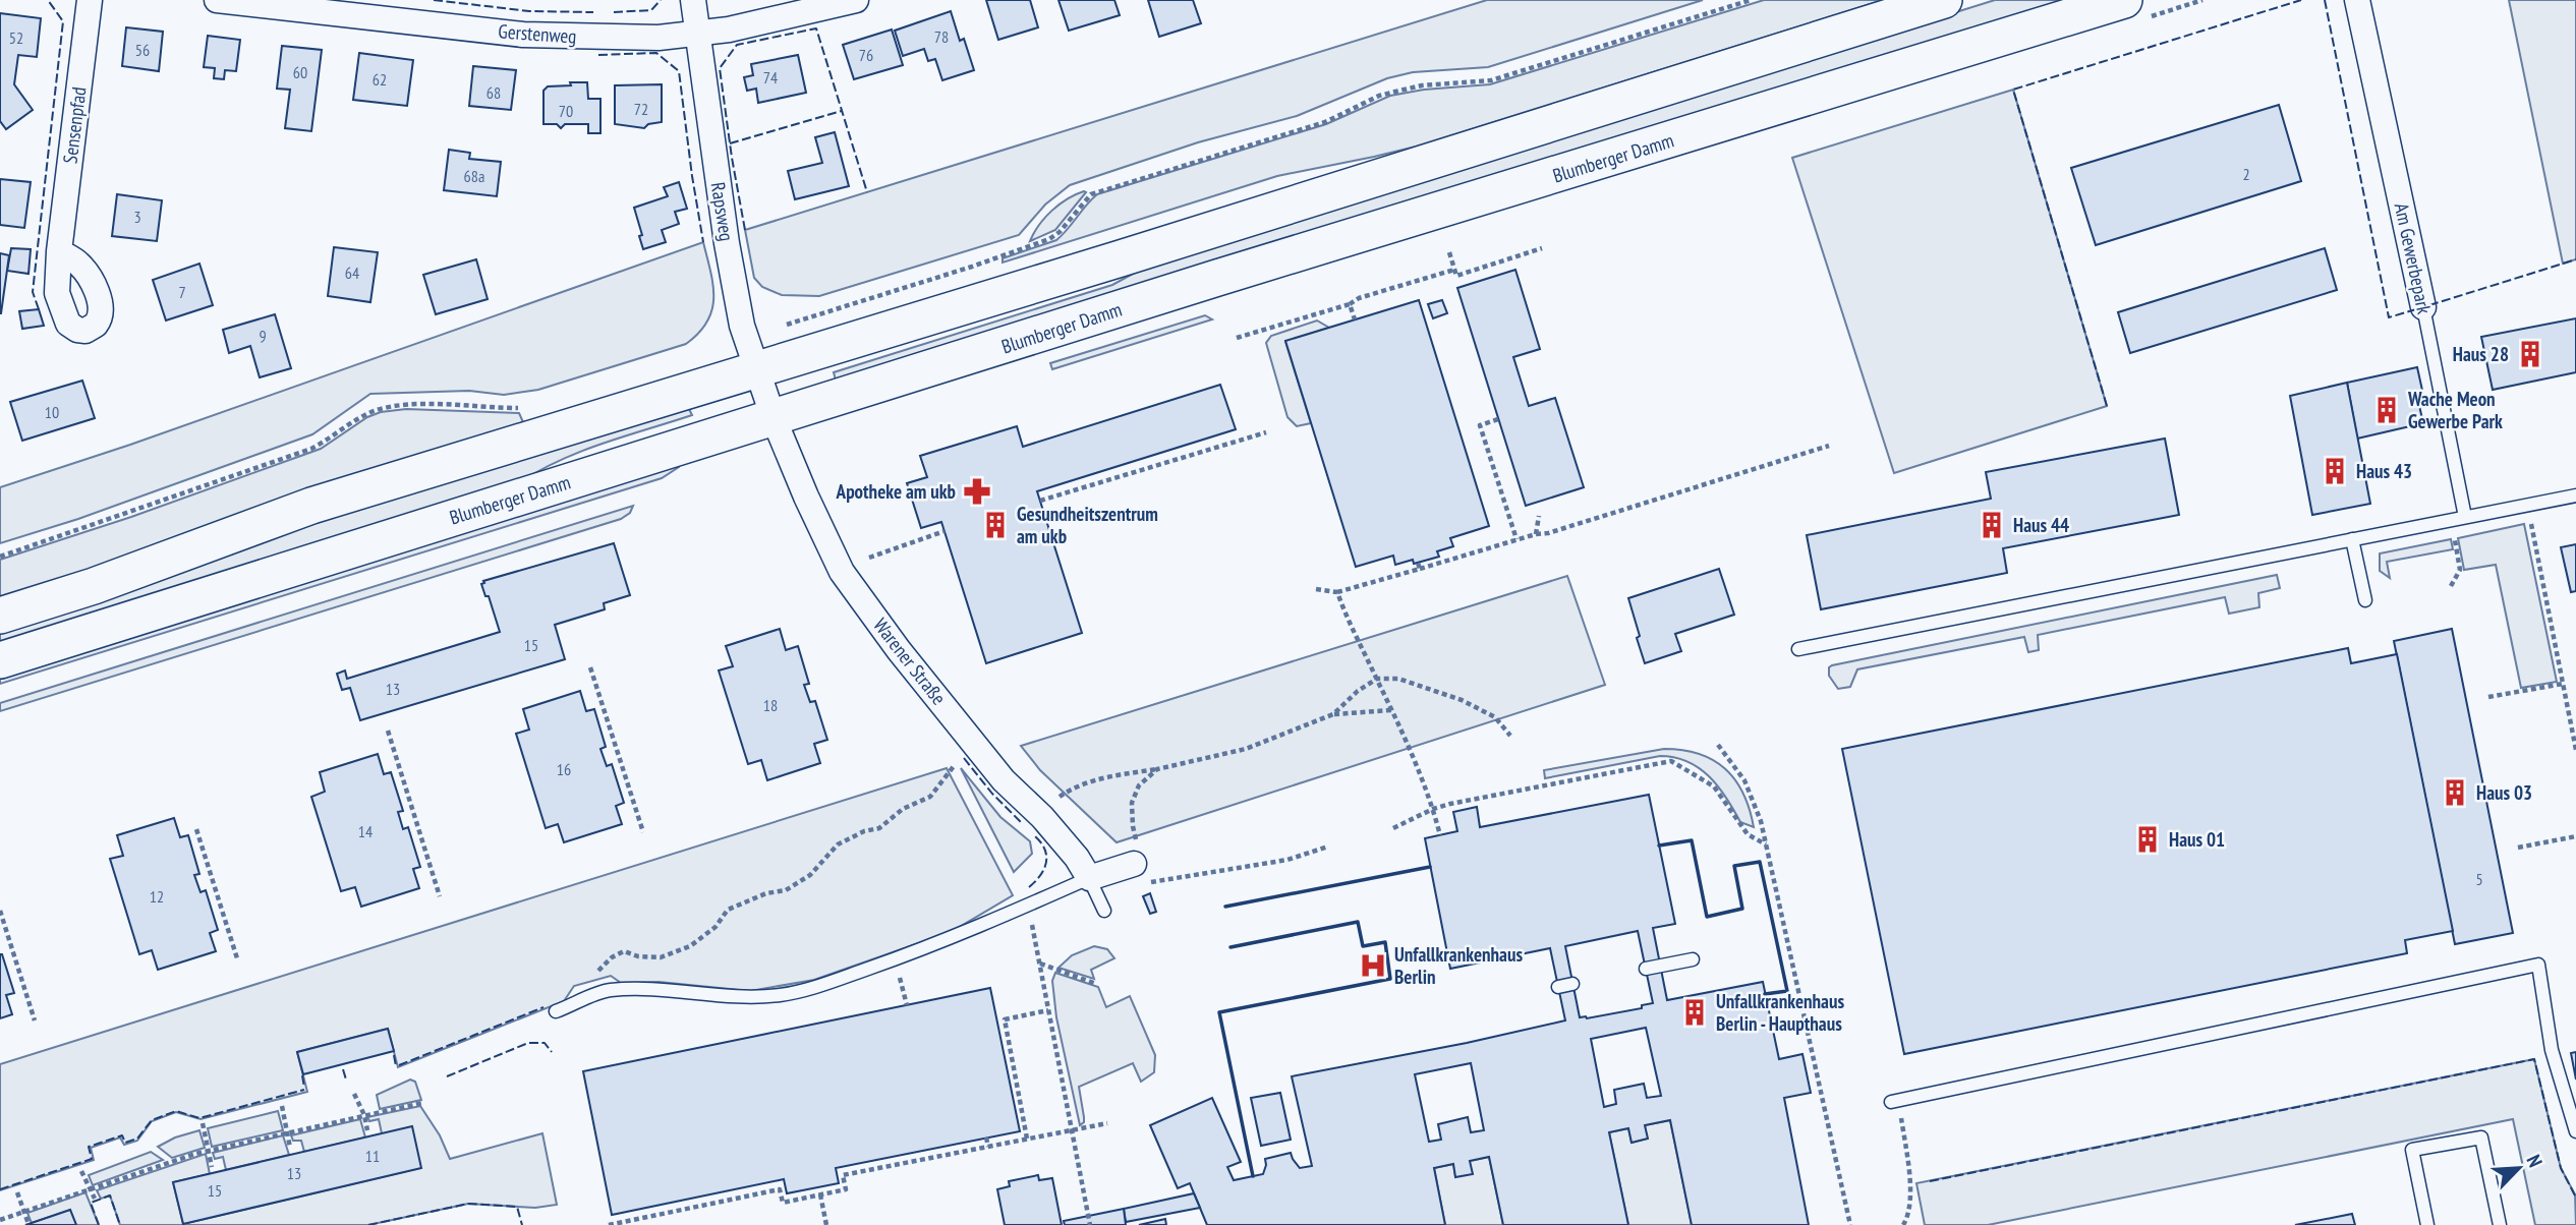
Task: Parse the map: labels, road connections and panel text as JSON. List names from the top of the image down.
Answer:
{
  "streets": {
    "main road": ["Blumberger Damm"],
    "street": [
      "Gerstenweg",
      "Sensenpfad",
      "Rapsweg",
      "Am Gewerbepark",
      "Warener Straße"
    ]
  },
  "crossings": [
    ["Gerstenweg", "Rapsweg"],
    ["Blumberger Damm", "Rapsweg"],
    ["Blumberger Damm", "Warener Straße"],
    ["Rapsweg", "Warener Straße"]
  ],
  "places": {
    "building": [
      "Haus 28",
      "Wache Meon Gewerbe Park",
      "Haus 43",
      "Gesundheitszentrum am ukb",
      "Haus 44",
      "Haus 03",
      "Haus 01",
      "Unfallkrankenhaus Berlin - Haupthaus"
    ],
    "pharmacy": ["Apotheke am ukb"],
    "hospital": ["Unfallkrankenhaus Berlin"]
  },
  "house_numbers": [
    "78",
    "52",
    "56",
    "76",
    "60",
    "74",
    "62",
    "68",
    "72",
    "70",
    "2",
    "68a",
    "3",
    "64",
    "7",
    "9",
    "10",
    "15",
    "13",
    "18",
    "16",
    "14",
    "5",
    "12",
    "11",
    "13",
    "15"
  ],
  "north": "top right"
}
